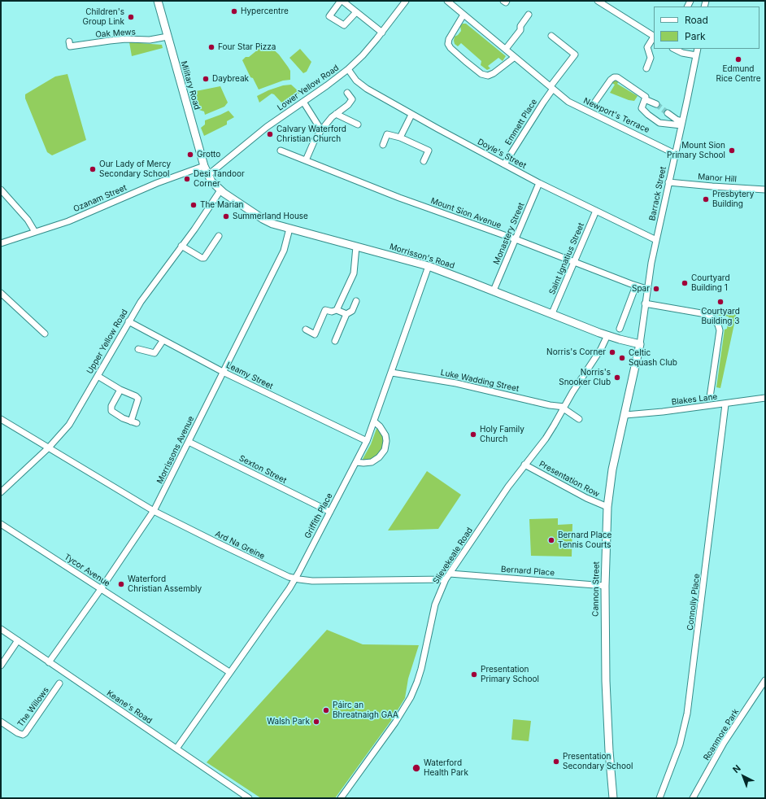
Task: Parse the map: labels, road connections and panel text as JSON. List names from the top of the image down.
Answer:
{
  "streets": {
    "main road": ["Military Road", "Morrisson's Road", "Cannon Street"],
    "street": [
      "Oak Mews",
      "Lower Yellow Road",
      "Newport's Terrace",
      "Emmett Place",
      "Doyle's Street",
      "Manor Hill",
      "Barrack Street",
      "Ozanam Street",
      "Mount Sion Avenue",
      "Monastery Street",
      "Saint Ignatius Street",
      "Upper Yellow Road",
      "Leamy Street",
      "Luke Wadding Street",
      "Blakes Lane",
      "Morrissons Avenue",
      "Sexton Street",
      "Presentation Row",
      "Griffith Place",
      "Ard Na Greine",
      "Slievekeale Road",
      "Tycor Avenue",
      "Bernard Place",
      "Connolly Place",
      "The Willows",
      "Keane's Road",
      "Roanmore Park"
    ]
  },
  "crossings": [
    ["Oak Mews", "Military Road"],
    ["Military Road", "Lower Yellow Road"],
    ["Military Road", "Ozanam Street"],
    ["Military Road", "Morrisson's Road"],
    ["Lower Yellow Road", "Doyle's Street"],
    ["Lower Yellow Road", "Morrisson's Road"],
    ["Newport's Terrace", "Emmett Place"],
    ["Newport's Terrace", "Barrack Street"],
    ["Emmett Place", "Doyle's Street"],
    ["Doyle's Street", "Barrack Street"],
    ["Doyle's Street", "Monastery Street"],
    ["Doyle's Street", "Saint Ignatius Street"],
    ["Manor Hill", "Barrack Street"],
    ["Barrack Street", "Mount Sion Avenue"],
    ["Barrack Street", "Morrisson's Road"],
    ["Barrack Street", "Cannon Street"],
    ["Mount Sion Avenue", "Monastery Street"],
    ["Mount Sion Avenue", "Saint Ignatius Street"],
    ["Monastery Street", "Morrisson's Road"],
    ["Morrisson's Road", "Saint Ignatius Street"],
    ["Morrisson's Road", "Upper Yellow Road"],
    ["Morrisson's Road", "Morrissons Avenue"],
    ["Morrisson's Road", "Griffith Place"],
    ["Morrisson's Road", "Slievekeale Road"],
    ["Morrisson's Road", "Cannon Street"],
    ["Upper Yellow Road", "Leamy Street"],
    ["Upper Yellow Road", "Ard Na Greine"],
    ["Leamy Street", "Morrissons Avenue"],
    ["Leamy Street", "Griffith Place"],
    ["Luke Wadding Street", "Griffith Place"],
    ["Luke Wadding Street", "Slievekeale Road"],
    ["Blakes Lane", "Cannon Street"],
    ["Blakes Lane", "Connolly Place"],
    ["Morrissons Avenue", "Sexton Street"],
    ["Morrissons Avenue", "Ard Na Greine"],
    ["Morrissons Avenue", "Tycor Avenue"],
    ["Morrissons Avenue", "Keane's Road"],
    ["Sexton Street", "Griffith Place"],
    ["Presentation Row", "Slievekeale Road"],
    ["Presentation Row", "Cannon Street"],
    ["Griffith Place", "Ard Na Greine"],
    ["Griffith Place", "Tycor Avenue"],
    ["Griffith Place", "Keane's Road"],
    ["Ard Na Greine", "Slievekeale Road"],
    ["Slievekeale Road", "Bernard Place"],
    ["Bernard Place", "Cannon Street"]
  ],
  "places": [
    "Hypercentre",
    "Children's Group Link",
    "Four Star Pizza",
    "Edmund Rice Centre",
    "Daybreak",
    "Calvary Waterford Christian Church",
    "Mount Sion Primary School",
    "Grotto",
    "Our Lady of Mercy Secondary School",
    "Desi Tandoor Corner",
    "Presbytery Building",
    "The Marian",
    "Summerland House",
    "Courtyard Building 1",
    "Spar",
    "Courtyard Building 3",
    "Norris's Corner",
    "Celtic Squash Club",
    "Norris's Snooker Club",
    "Holy Family Church",
    "Bernard Place Tennis Courts",
    "Waterford Christian Assembly",
    "Presentation Primary School",
    "Páirc an Bhreatnaigh GAA",
    "Walsh Park",
    "Presentation Secondary School",
    "Waterford Health Park"
  ],
  "legend": ["Road", "Park"],
  "north": "top left"
}
